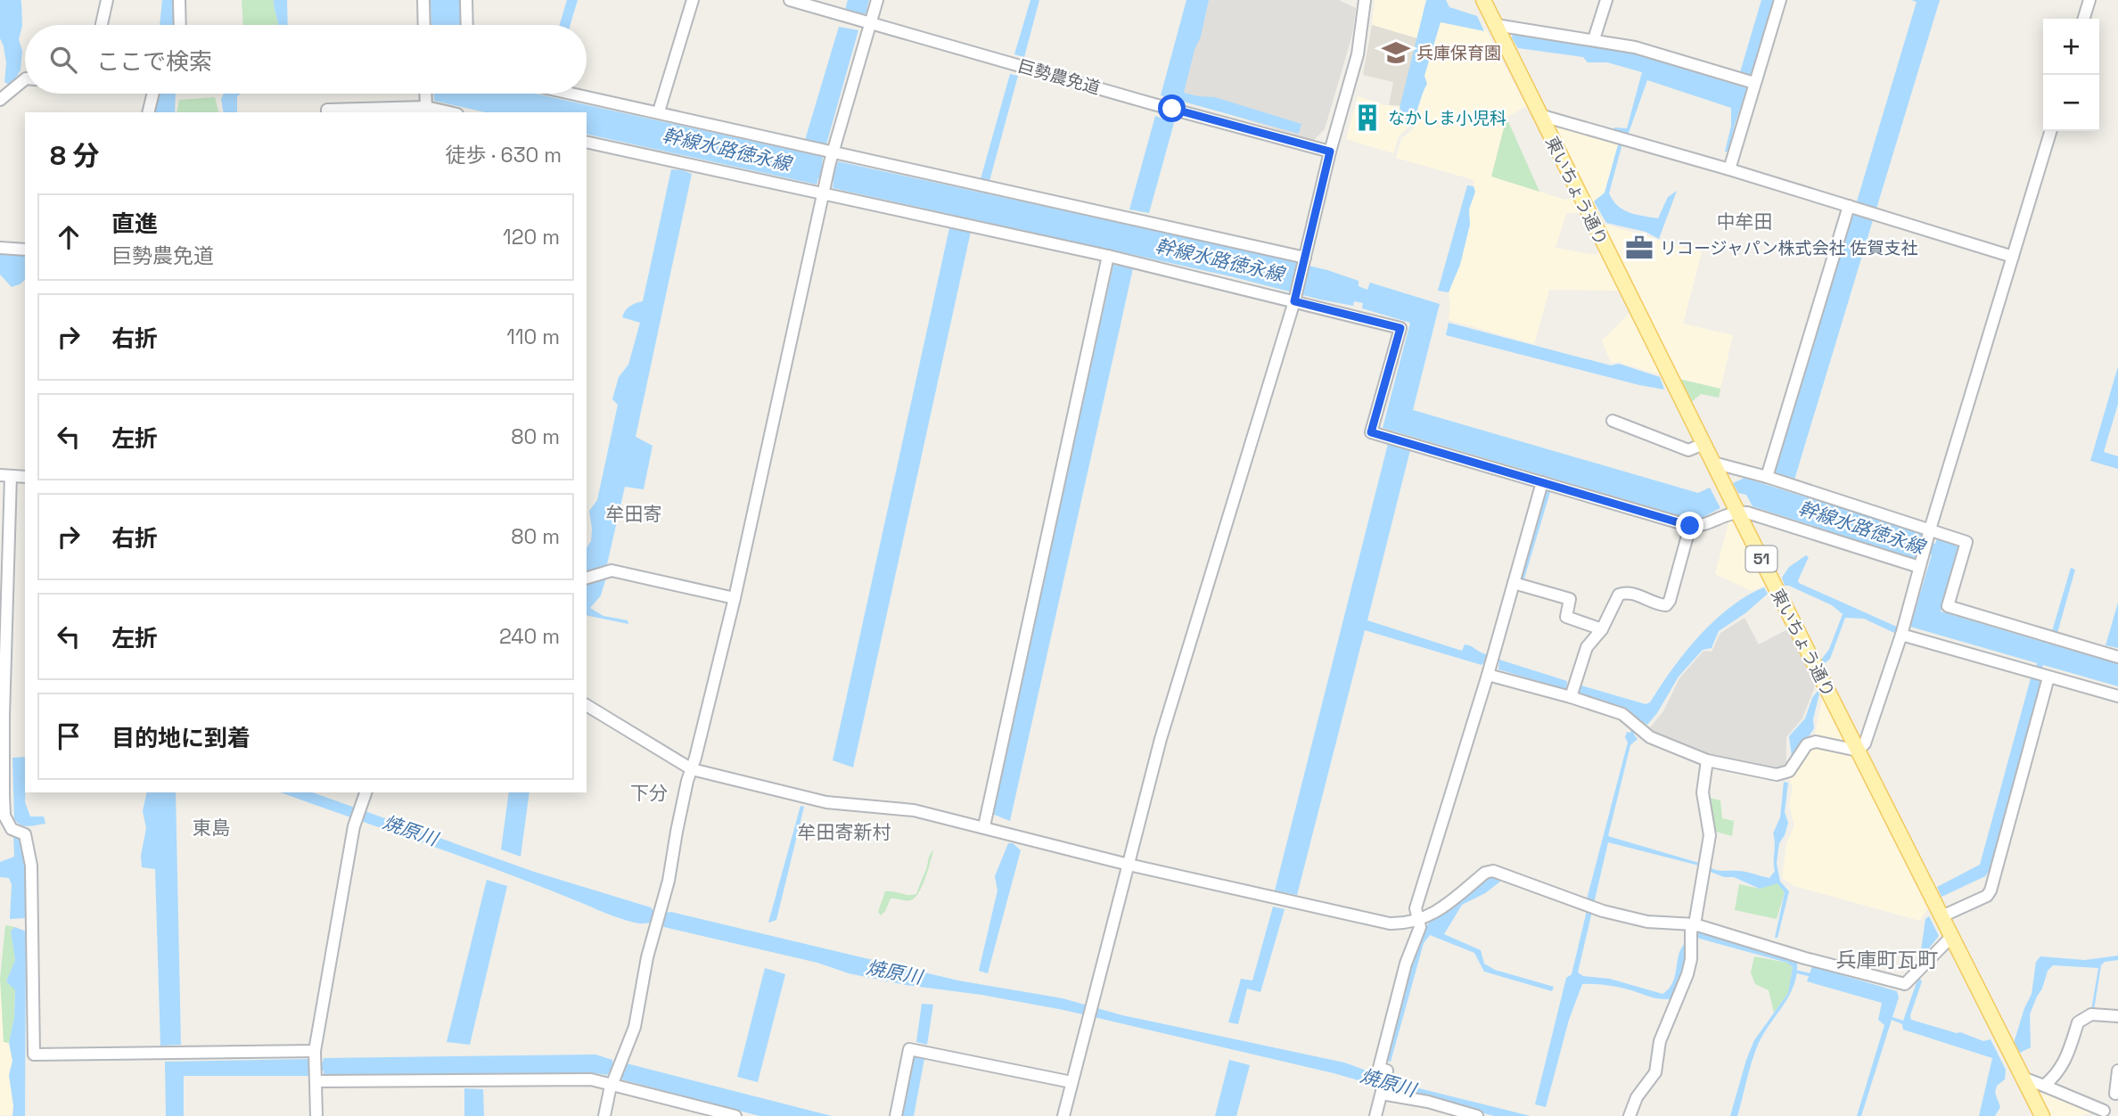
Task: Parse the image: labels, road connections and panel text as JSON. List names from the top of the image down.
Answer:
{
  "streets": {
    "main road": ["東いちょう通り", "51"],
    "street": ["巨勢農免道"]
  },
  "districts": [
    "中牟田",
    "牟田寄",
    "下分",
    "東島",
    "牟田寄新村",
    "兵庫町瓦町"
  ],
  "water": ["幹線水路徳永線", "焼原川"],
  "places": {
    "school or university": ["兵庫保育園"],
    "building": ["なかしま小児科"],
    "office": ["リコージャパン株式会社 佐賀支社"]
  },
  "page": {
    "map_buttons": ["+", "−"],
    "search": "ここで検索",
    "heading": ["8 分", "徒歩 · 630 m"],
    "list": [
      ["直進", "巨勢農免道", "120 m"],
      ["右折", "110 m"],
      ["左折", "80 m"],
      ["右折", "80 m"],
      ["左折", "240 m"],
      "目的地に到着"
    ]
  }
}
